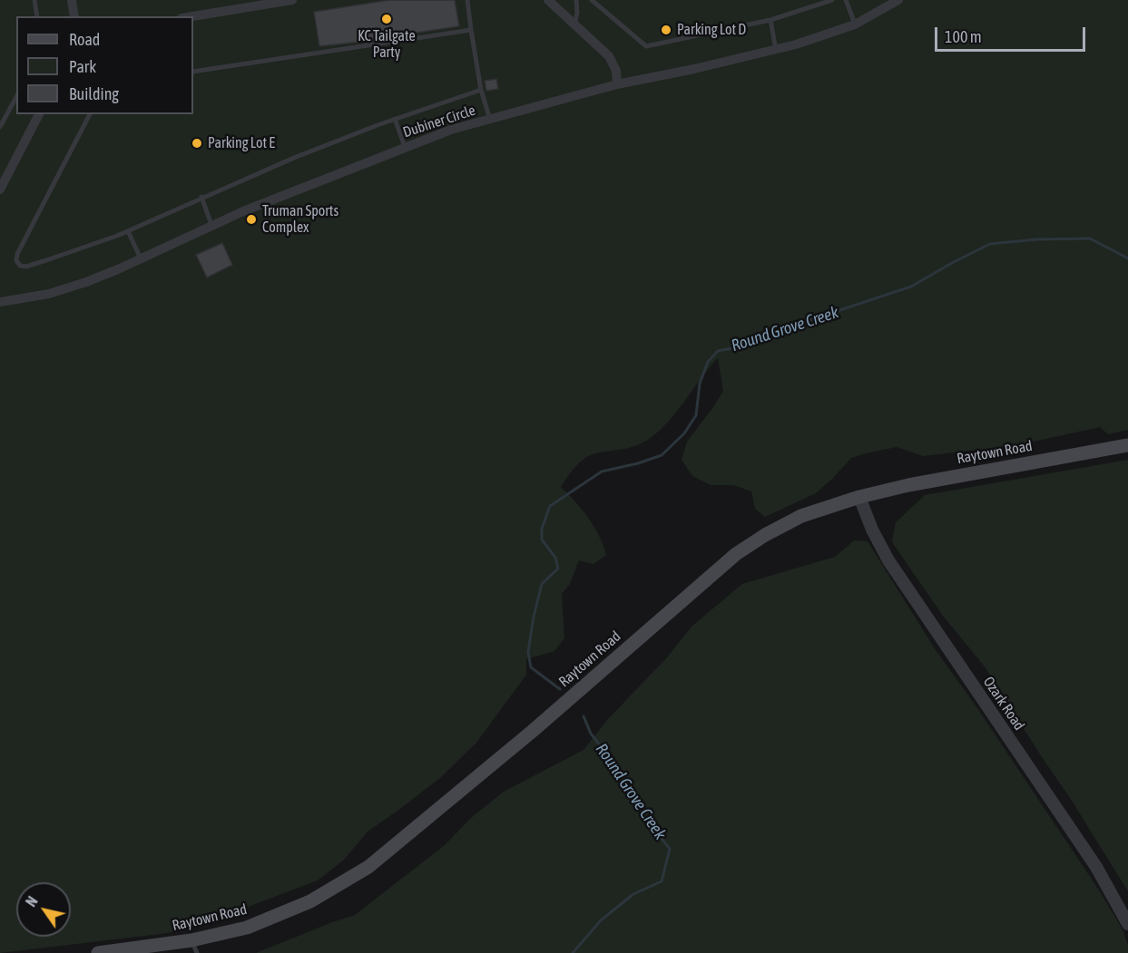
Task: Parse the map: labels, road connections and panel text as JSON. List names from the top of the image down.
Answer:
{
  "streets": {
    "main road": ["Raytown Road"],
    "street": ["Dubiner Circle", "Ozark Road"]
  },
  "crossings": [
    ["Raytown Road", "Ozark Road"]
  ],
  "water": ["Round Grove Creek"],
  "places": [
    "KC Tailgate Party",
    "Parking Lot D",
    "Parking Lot E",
    "Truman Sports Complex"
  ],
  "legend": ["Road", "Park", "Building"],
  "scale_bar": "100 m",
  "north": "top left"
}
